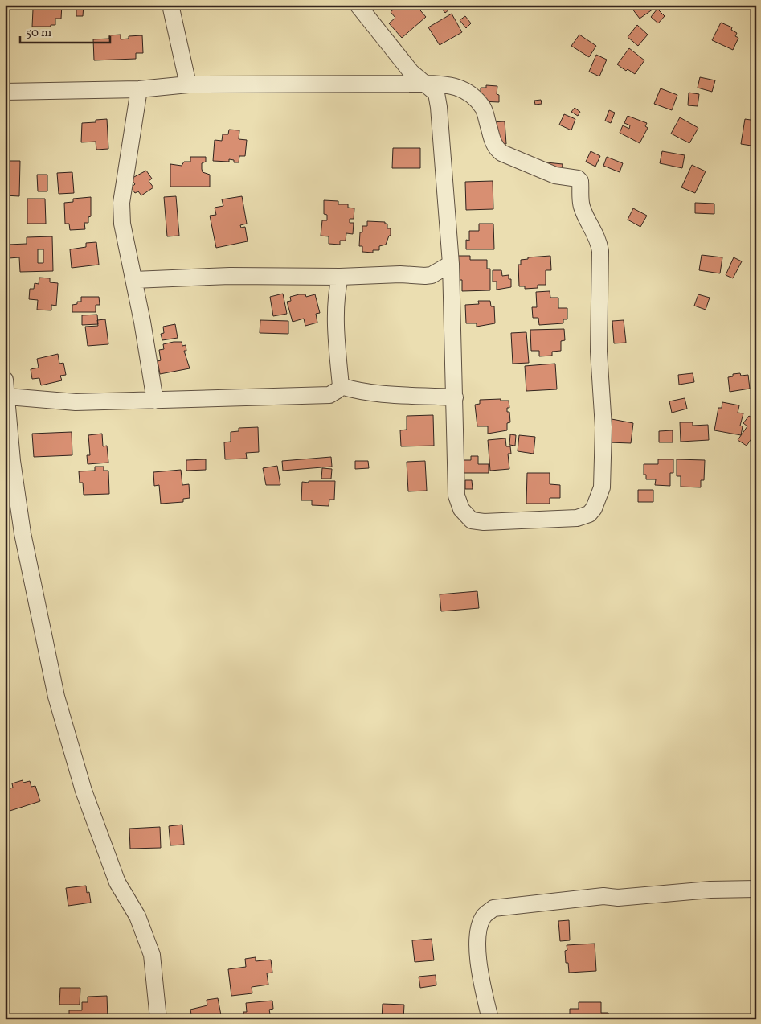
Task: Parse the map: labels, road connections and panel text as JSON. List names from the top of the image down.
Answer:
{
  "scale_bar": "50 m"
}
